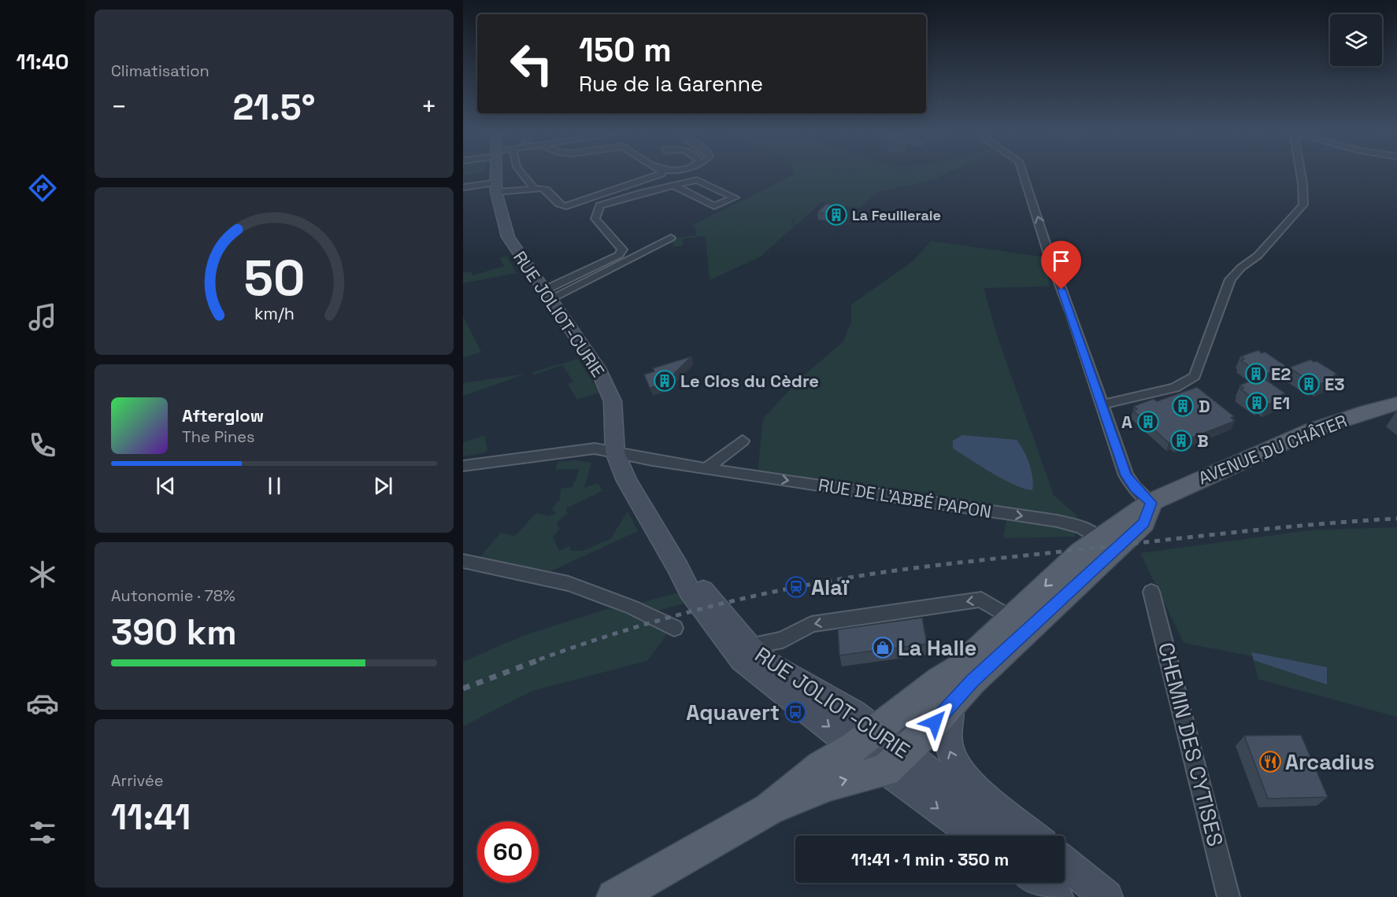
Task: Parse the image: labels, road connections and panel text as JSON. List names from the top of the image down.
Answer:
{
  "streets": {
    "main road": ["RUE JOLIOT-CURIE", "AVENUE DU CHÂTER"],
    "street": ["RUE DE L'ABBÉ PAPON", "CHEMIN DES CYTISES"]
  },
  "crossings": [
    ["RUE JOLIOT-CURIE", "AVENUE DU CHÂTER"],
    ["RUE JOLIOT-CURIE", "RUE DE L'ABBÉ PAPON"],
    ["AVENUE DU CHÂTER", "RUE DE L'ABBÉ PAPON"]
  ],
  "places": {
    "building": [
      "La Feuilleraie",
      "E2",
      "Le Clos du Cèdre",
      "E3",
      "E1",
      "D",
      "A",
      "B"
    ],
    "station": ["Alaï"],
    "shop": ["La Halle"],
    "bus stop": ["Aquavert"],
    "restaurant": ["Arcadius"]
  },
  "page": {
    "tabs": "11:40",
    "tile": [
      "Climatisation",
      ["Autonomie · 78%", "390 km"],
      ["Arrivée", "11:41"]
    ],
    "turn": ["150 m", "Rue de la Garenne"],
    "heat": ["−", "21.5°", "+"],
    "song": ["Afterglow", "The Pines"],
    "limit": "60",
    "trip": "11:41 · 1 min · 350 m",
    "gauge": ["50", "km/h"]
  }
}
